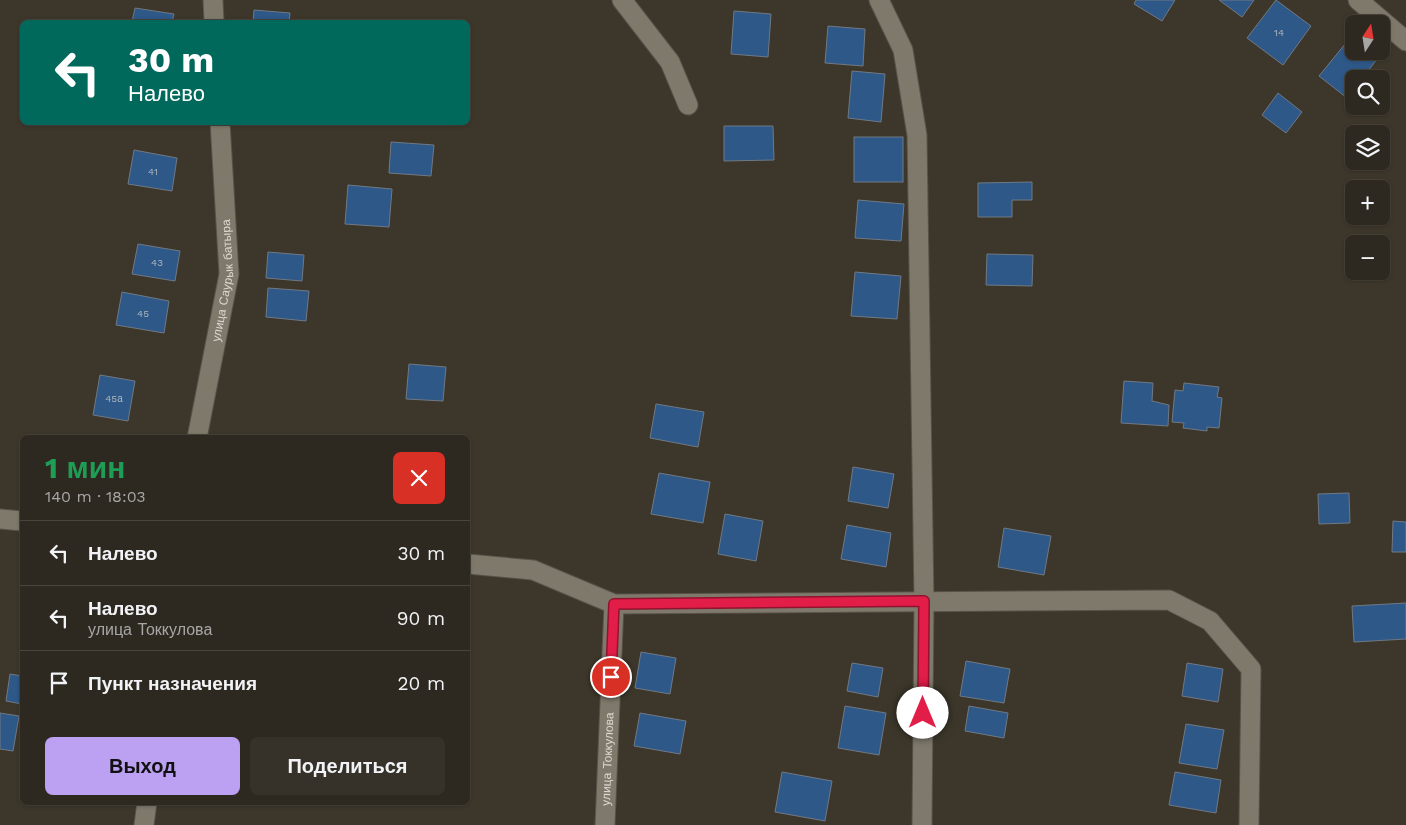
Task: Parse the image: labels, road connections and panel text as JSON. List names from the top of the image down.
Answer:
{
  "streets": {
    "street": ["улица Саурык батыра", "улица Токкулова"]
  },
  "house_numbers": [
    "14",
    "41",
    "43",
    "45",
    "45а"
  ],
  "north": "top",
  "page": {
    "map_buttons": ["+", "−"],
    "turn": ["30 m", "Налево"],
    "heading": ["1 мин", "140 m · 18:03"],
    "list": [
      {
        "name": "Налево",
        "value": "30 m"
      },
      {
        "name": "Налево",
        "note": "улица Токкулова",
        "value": "90 m"
      },
      {
        "name": "Пункт назначения",
        "value": "20 m"
      }
    ],
    "buttons": ["Выход", "Поделиться"]
  }
}
